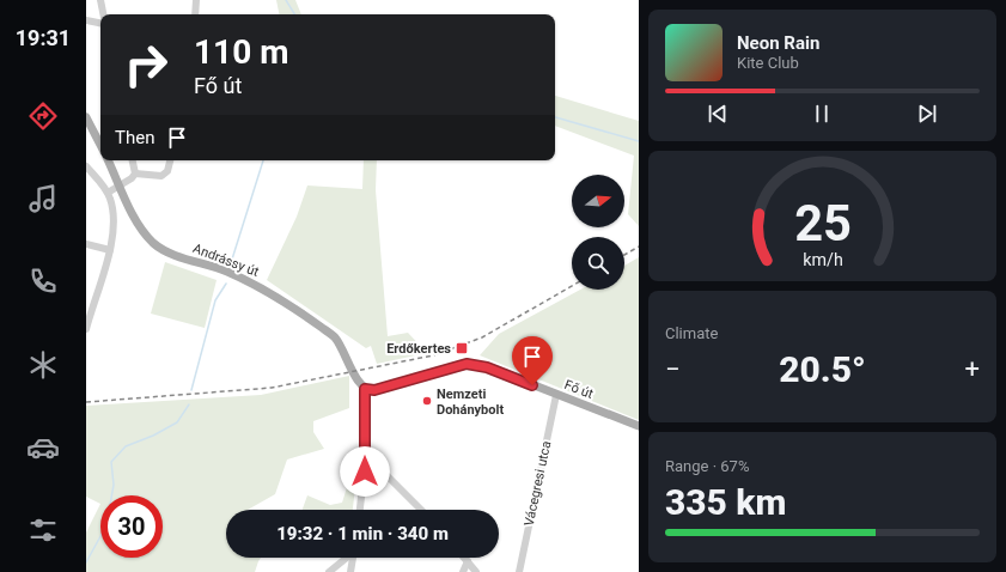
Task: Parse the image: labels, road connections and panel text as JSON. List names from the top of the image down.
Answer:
{
  "streets": {
    "main road": ["Andrássy út", "Fő út"],
    "street": ["Vácegresi utca"]
  },
  "crossings": [
    ["Andrássy út", "Fő út"],
    ["Fő út", "Vácegresi utca"]
  ],
  "places": {
    "transit": ["Erdőkertes"],
    "other": ["Nemzeti Dohánybolt"]
  },
  "north": "right",
  "page": {
    "tabs": "19:31",
    "turn": ["110 m", "Fő út"],
    "song": ["Neon Rain", "Kite Club"],
    "then": "Then",
    "tile": [
      "Climate",
      ["Range · 67%", "335 km"]
    ],
    "heat": ["−", "20.5°", "+"],
    "limit": "30",
    "trip": "19:32 · 1 min · 340 m",
    "gauge": ["25", "km/h"]
  }
}
